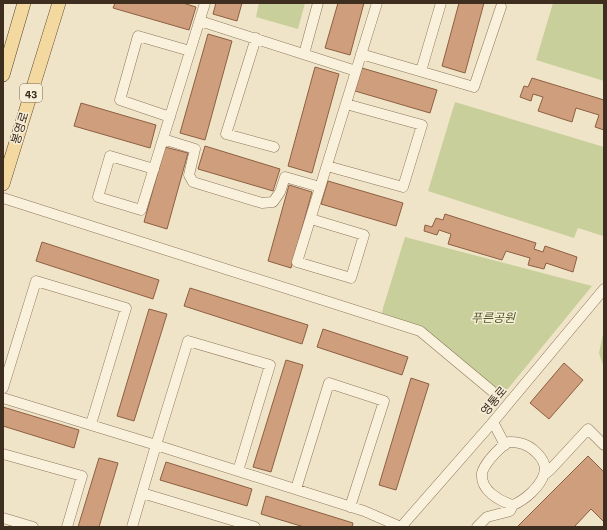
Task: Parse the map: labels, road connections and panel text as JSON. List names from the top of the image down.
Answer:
{
  "streets": {
    "main road": ["43", "봉영로"],
    "street": ["영통로"]
  },
  "parks": ["푸른공원"]
}
